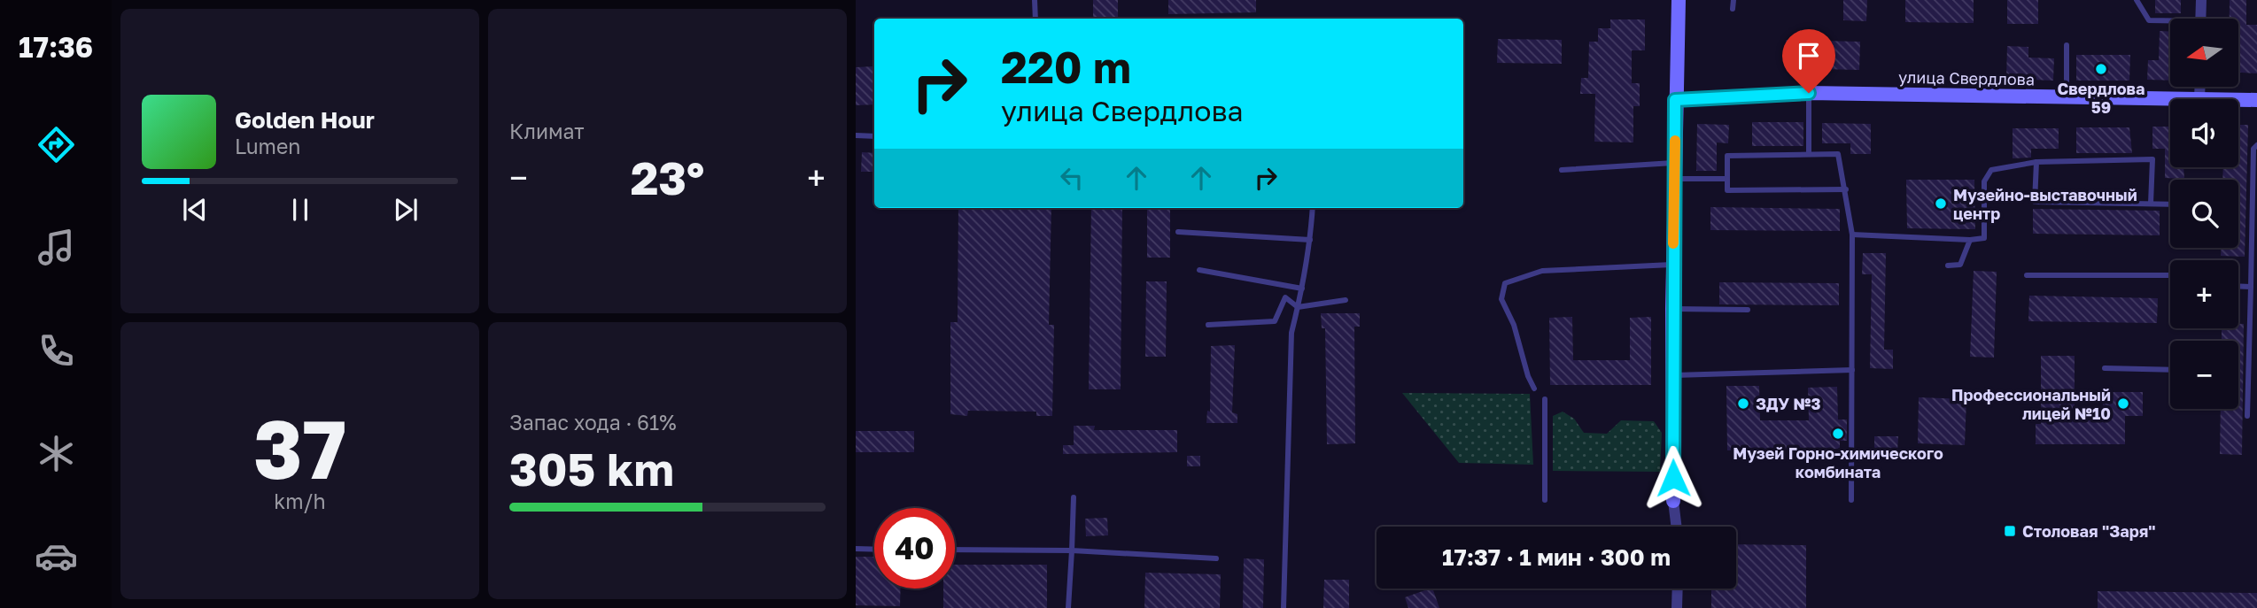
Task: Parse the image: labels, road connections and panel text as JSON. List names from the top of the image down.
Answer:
{
  "streets": {
    "street": ["улица Свердлова"]
  },
  "places": {
    "other": [
      "Свердлова 59",
      "Музейно-выставочный центр",
      "ЗДУ №3",
      "Профессиональный лицей №10",
      "Музей Горно-химического комбината"
    ],
    "transit": ["Столовая \"Заря\""]
  },
  "north": "left",
  "page": {
    "tabs": "17:36",
    "tile": [
      "Климат",
      ["37", "km/h"],
      ["Запас хода · 61%", "305 km"]
    ],
    "map_buttons": ["+", "−"],
    "turn": ["220 m", "улица Свердлова"],
    "song": ["Golden Hour", "Lumen"],
    "heat": ["−", "23°", "+"],
    "limit": "40",
    "trip": "17:37 · 1 мин · 300 m"
  }
}
